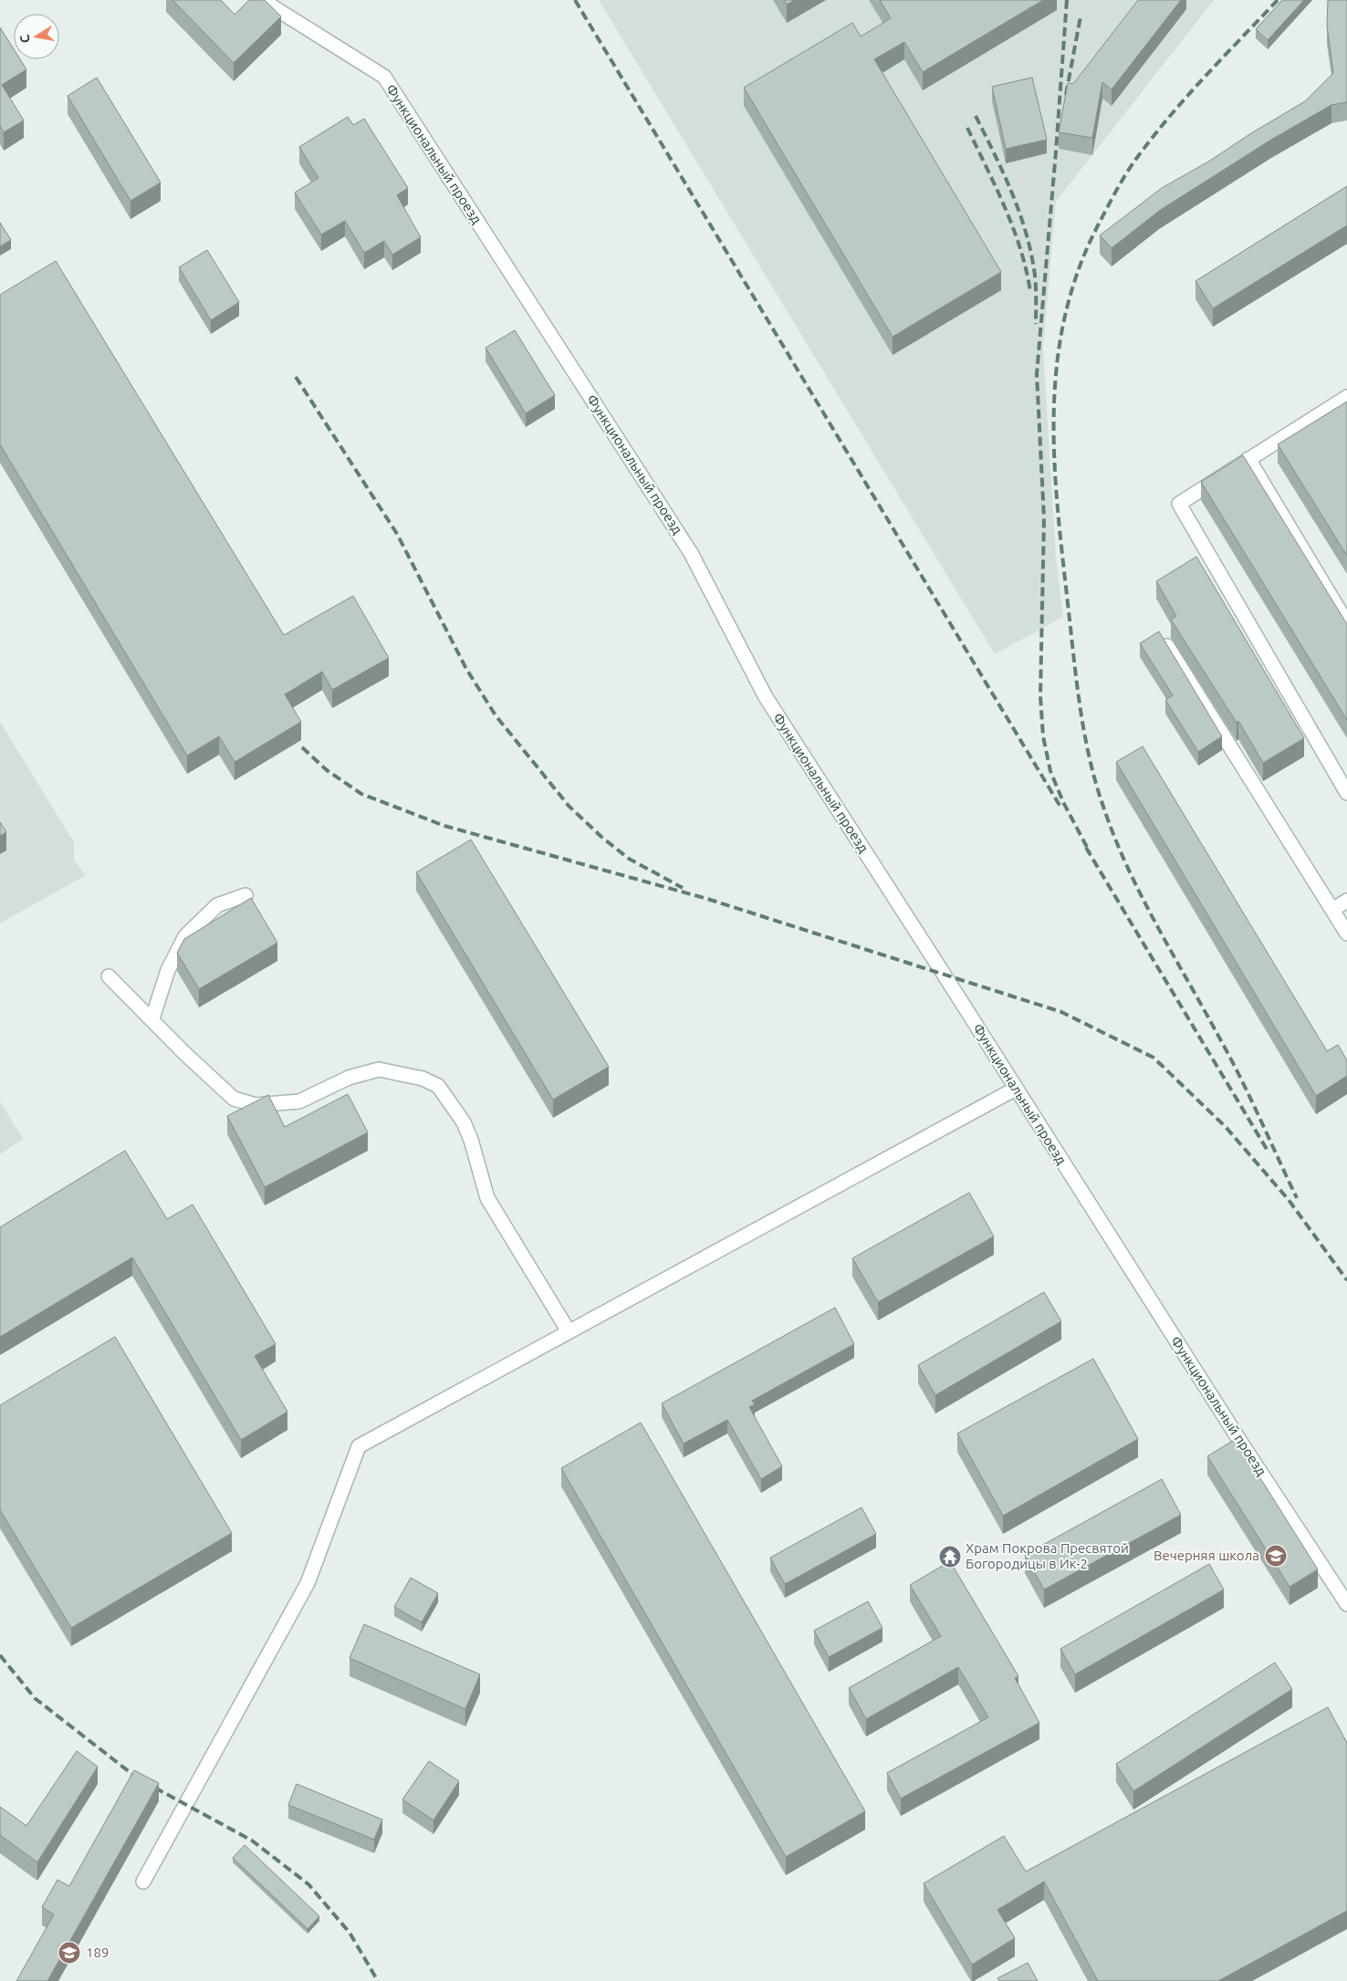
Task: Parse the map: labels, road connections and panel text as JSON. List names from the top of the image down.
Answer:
{
  "streets": {
    "street": ["Функциональный проезд"]
  },
  "places": {
    "school or university": ["Вечерняя школа", "189"],
    "temple": ["Храм Покрова Пресвятой Богородицы в Ик-2"]
  },
  "north": "left"
}
